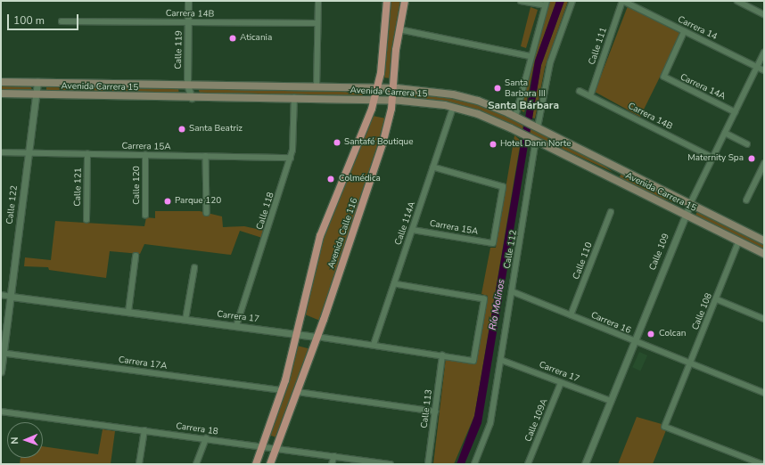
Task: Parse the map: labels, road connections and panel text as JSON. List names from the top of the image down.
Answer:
{
  "streets": {
    "main road": ["Avenida Carrera 15", "Avenida Calle 116"],
    "street": [
      "Carrera 14B",
      "Carrera 14",
      "Calle 111",
      "Calle 119",
      "Carrera 14A",
      "Carrera 15A",
      "Calle 120",
      "Calle 121",
      "Calle 122",
      "Calle 118",
      "Calle 114A",
      "Calle 112",
      "Calle 109",
      "Calle 110",
      "Calle 108",
      "Carrera 17",
      "Carrera 16",
      "Carrera 17A",
      "Calle 113",
      "Calle 109A",
      "Carrera 18"
    ]
  },
  "crossings": [
    ["Carrera 14B", "Calle 111"],
    ["Carrera 14B", "Calle 119"],
    ["Carrera 14B", "Calle 109"],
    ["Carrera 14", "Calle 111"],
    ["Carrera 14", "Carrera 14A"],
    ["Carrera 14", "Calle 109"],
    ["Calle 119", "Avenida Carrera 15"],
    ["Avenida Carrera 15", "Calle 122"],
    ["Avenida Carrera 15", "Calle 118"],
    ["Avenida Carrera 15", "Calle 114A"],
    ["Avenida Carrera 15", "Avenida Calle 116"],
    ["Avenida Carrera 15", "Calle 112"],
    ["Avenida Carrera 15", "Calle 109"],
    ["Avenida Carrera 15", "Calle 108"],
    ["Carrera 14A", "Calle 109"],
    ["Carrera 15A", "Calle 120"],
    ["Carrera 15A", "Calle 121"],
    ["Carrera 15A", "Calle 122"],
    ["Carrera 15A", "Calle 118"],
    ["Carrera 15A", "Calle 114A"],
    ["Carrera 15A", "Calle 112"],
    ["Calle 122", "Carrera 17"],
    ["Calle 122", "Carrera 17A"],
    ["Calle 118", "Carrera 17"],
    ["Calle 114A", "Calle 112"],
    ["Calle 114A", "Carrera 17"],
    ["Avenida Calle 116", "Carrera 17"],
    ["Avenida Calle 116", "Carrera 17A"],
    ["Avenida Calle 116", "Carrera 18"],
    ["Calle 112", "Carrera 17"],
    ["Calle 112", "Carrera 16"],
    ["Calle 109", "Carrera 17"],
    ["Calle 109", "Carrera 16"],
    ["Calle 110", "Carrera 16"],
    ["Calle 108", "Carrera 16"],
    ["Carrera 17", "Calle 113"],
    ["Carrera 17", "Calle 109A"]
  ],
  "districts": ["Santa Bárbara"],
  "water": ["Río Molinos"],
  "places": [
    "Aticania",
    "Santa Barbara III",
    "Santa Beatriz",
    "Santafé Boutique",
    "Hotel Dann Norte",
    "Maternity Spa",
    "Colmédica",
    "Parque 120",
    "Colcan"
  ],
  "scale_bar": "100 m",
  "north": "left"
}
